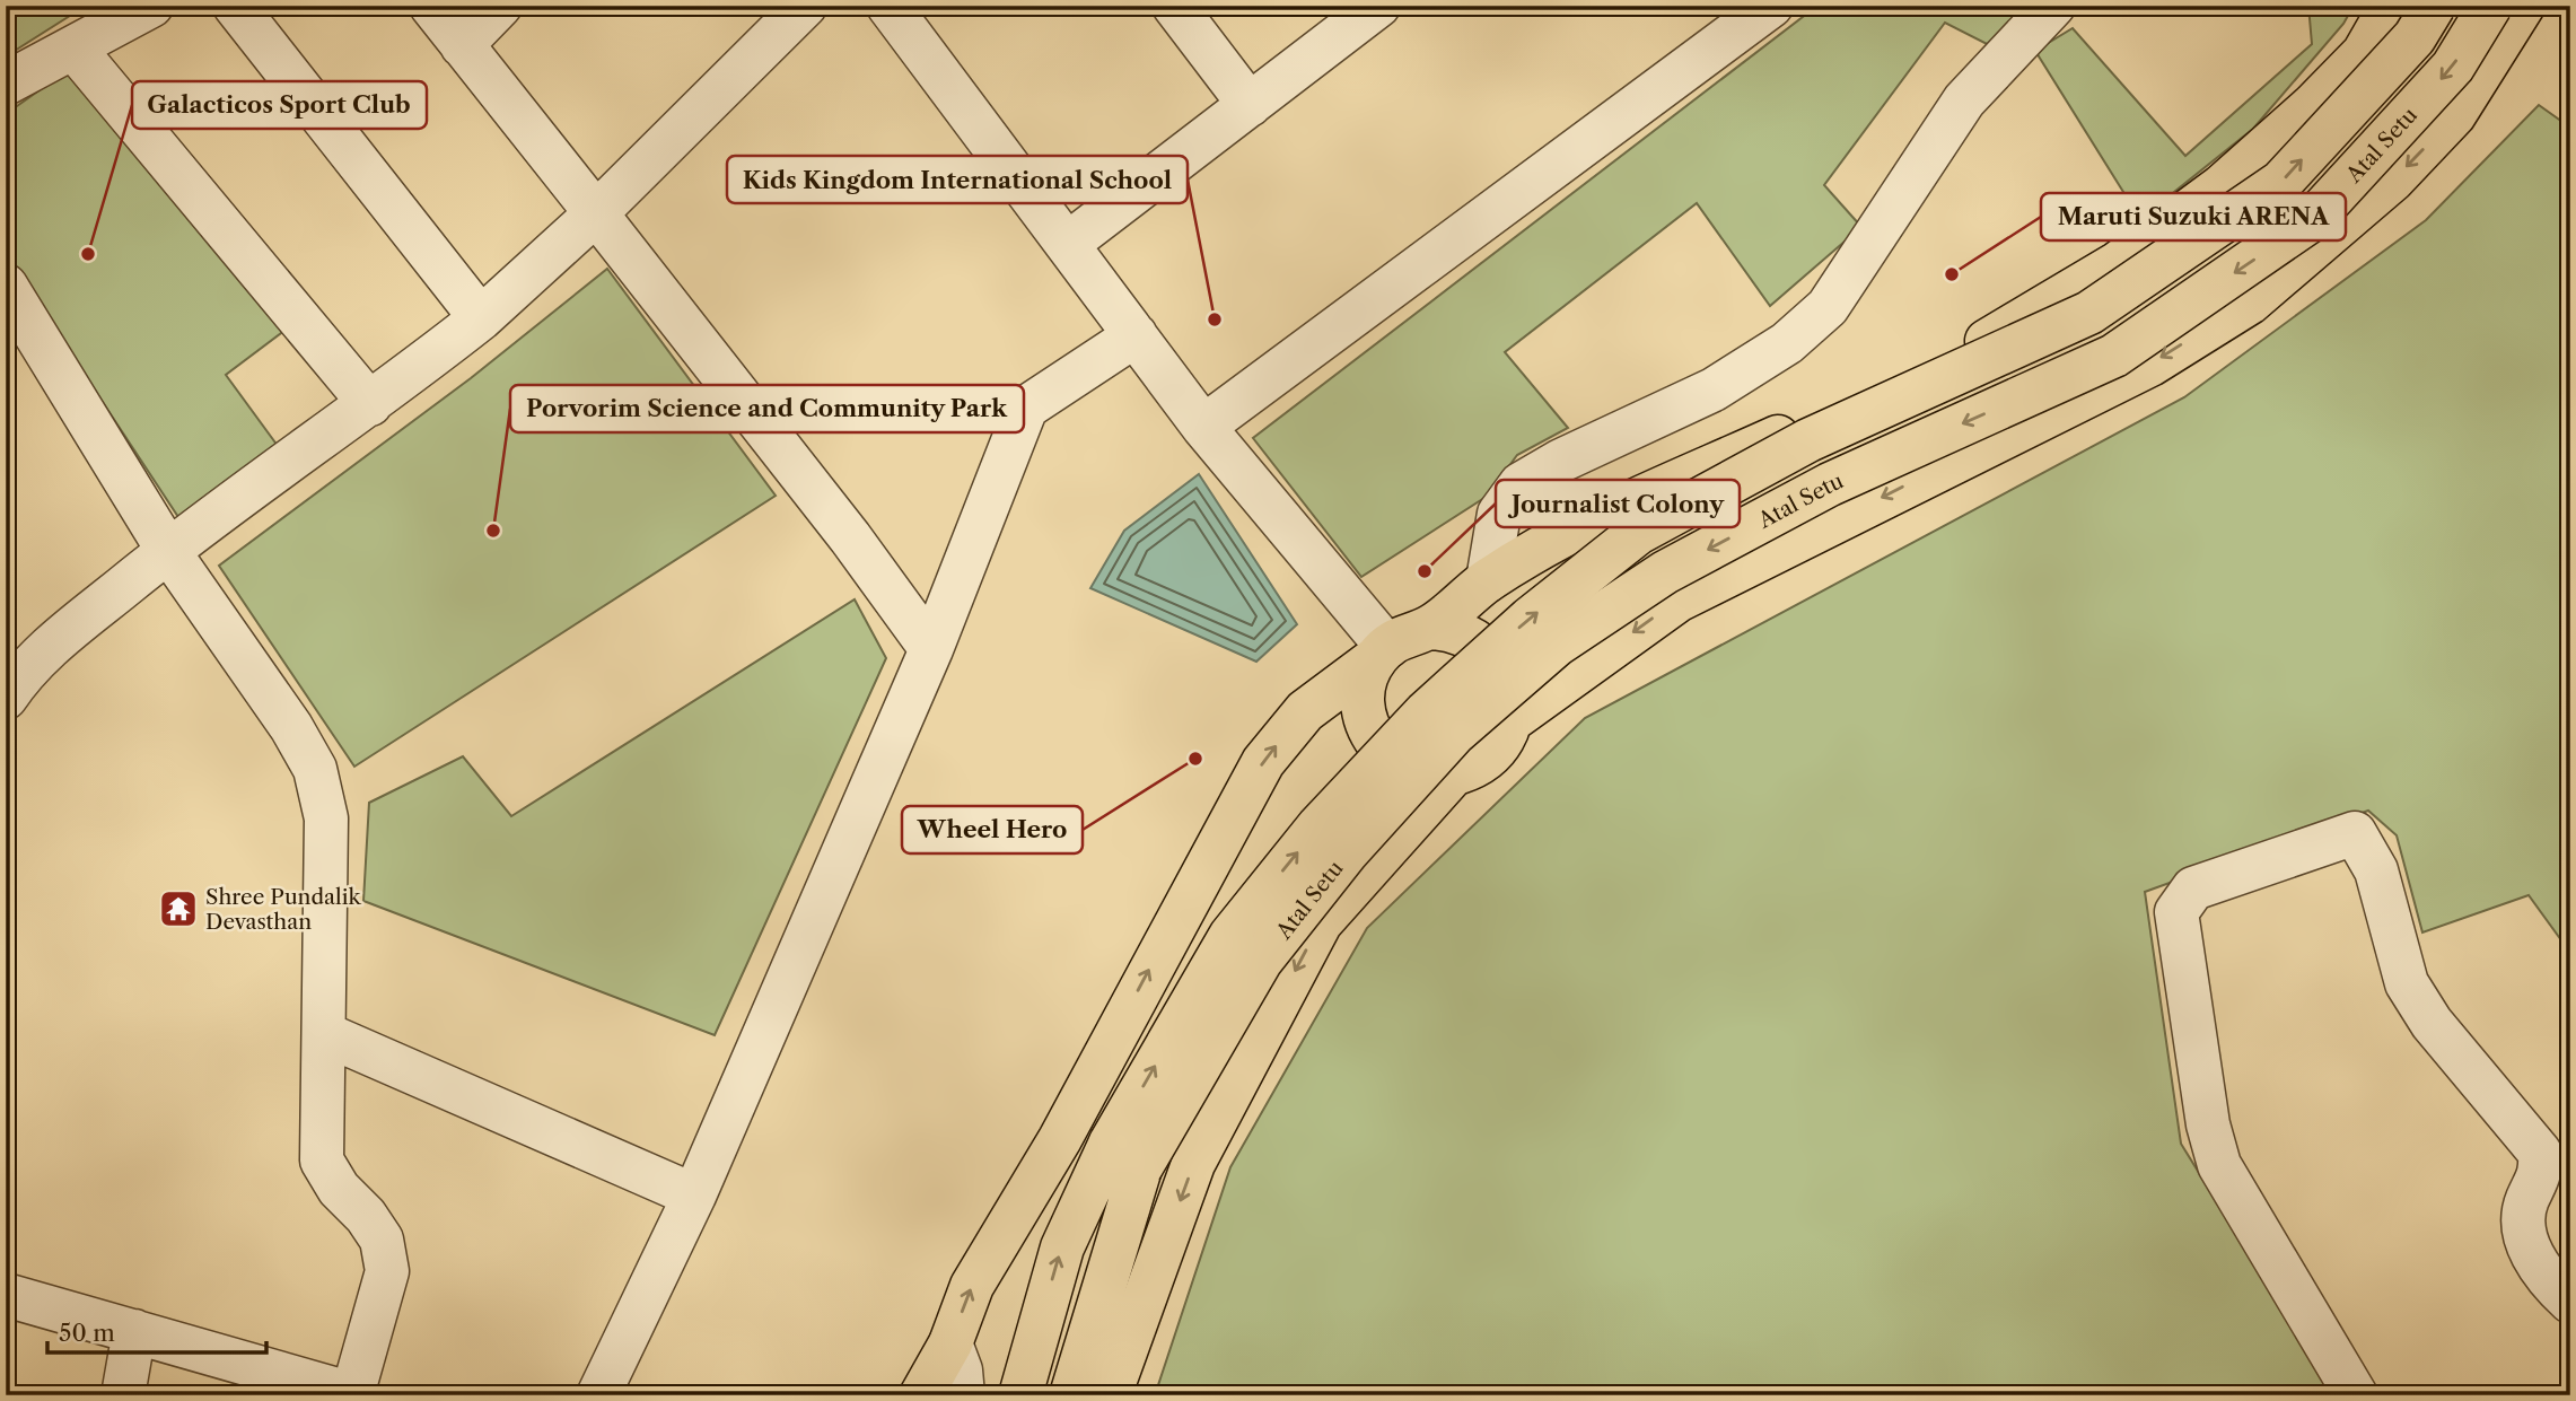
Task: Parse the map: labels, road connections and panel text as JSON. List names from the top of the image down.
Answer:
{
  "streets": {
    "main road": ["Atal Setu"]
  },
  "places": {
    "other": [
      "Galacticos Sport Club",
      "Maruti Suzuki ARENA",
      "Kids Kingdom International School",
      "Porvorim Science and Community Park",
      "Journalist Colony",
      "Wheel Hero"
    ],
    "temple": ["Shree Pundalik Devasthan"]
  },
  "scale_bar": "50 m"
}
